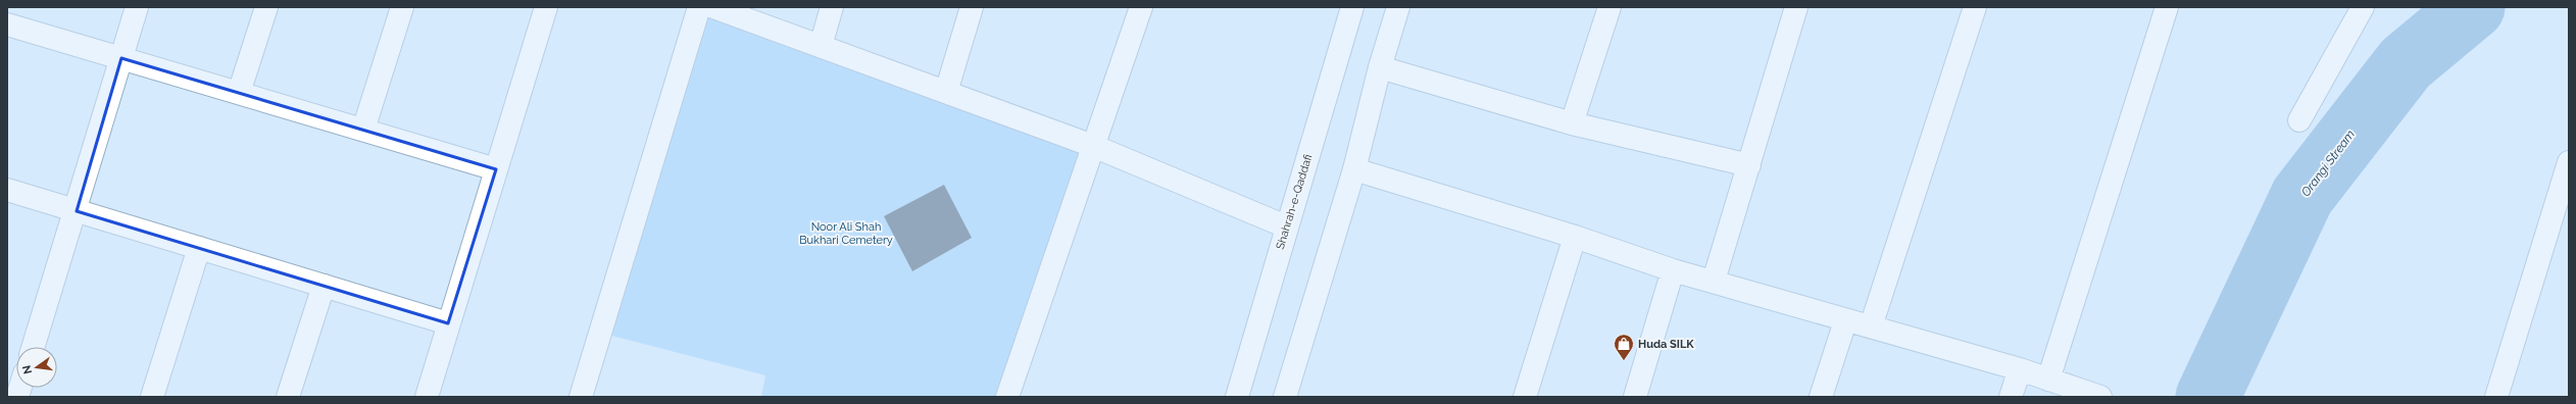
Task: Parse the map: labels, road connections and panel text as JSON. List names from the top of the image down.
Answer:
{
  "streets": {
    "street": ["Shahrah-e-Qaddafi"]
  },
  "water": ["Orangi Stream"],
  "parks": ["Noor Ali Shah Bukhari Cemetery"],
  "places": {
    "shop": ["Huda SILK"]
  },
  "north": "left"
}
